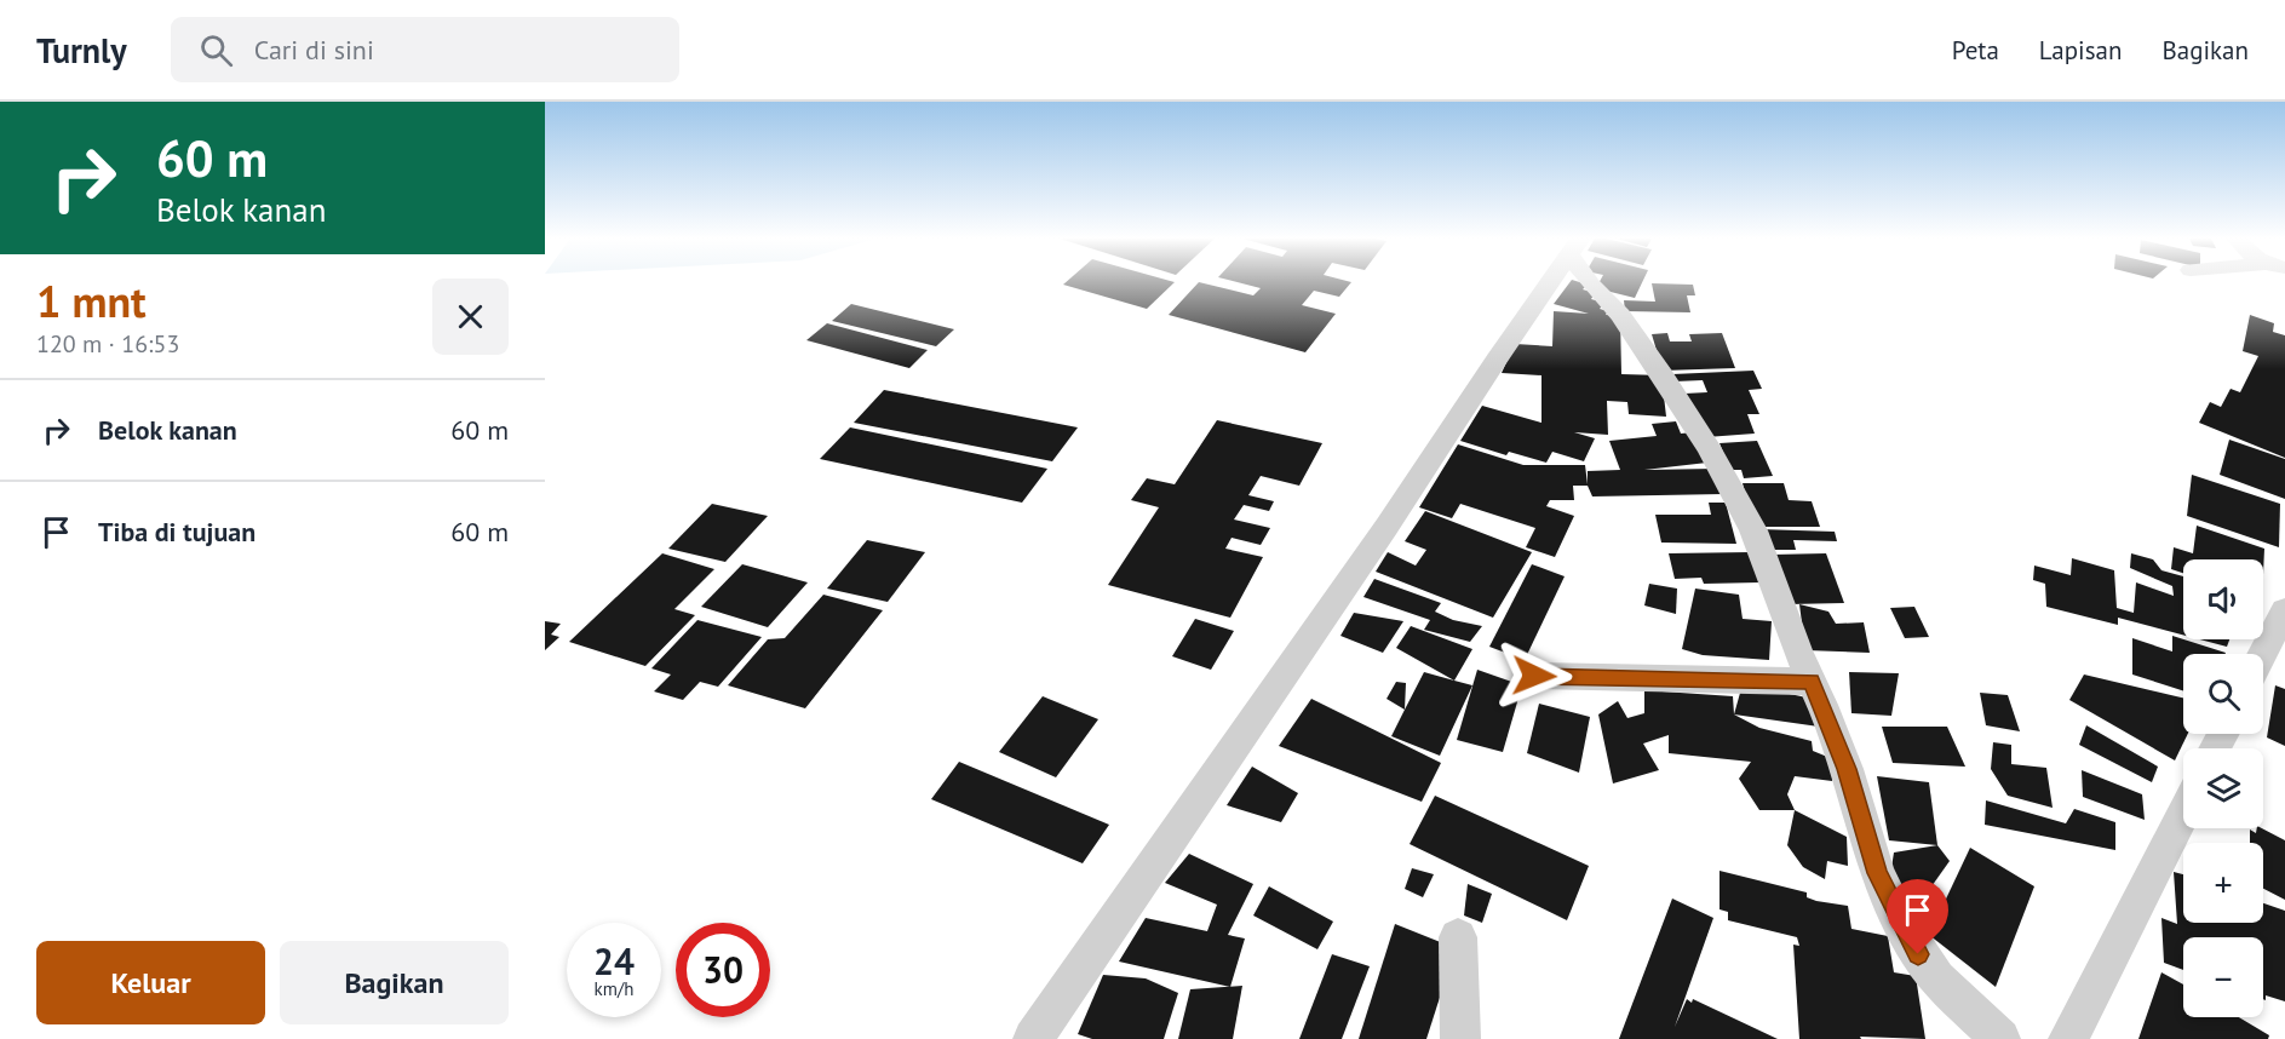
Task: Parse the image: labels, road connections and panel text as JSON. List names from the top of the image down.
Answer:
{
  "page": {
    "header": "Turnly",
    "search": "Cari di sini",
    "nav": ["Peta", "Lapisan", "Bagikan"],
    "turn": ["60 m", "Belok kanan"],
    "heading": ["1 mnt", "120 m · 16:53"],
    "list": [
      {
        "name": "Belok kanan",
        "value": "60 m"
      },
      {
        "name": "Tiba di tujuan",
        "value": "60 m"
      }
    ],
    "map_buttons": ["+", "−"],
    "speed": "24 km/h",
    "limit": "30",
    "buttons": ["Keluar", "Bagikan"]
  }
}
